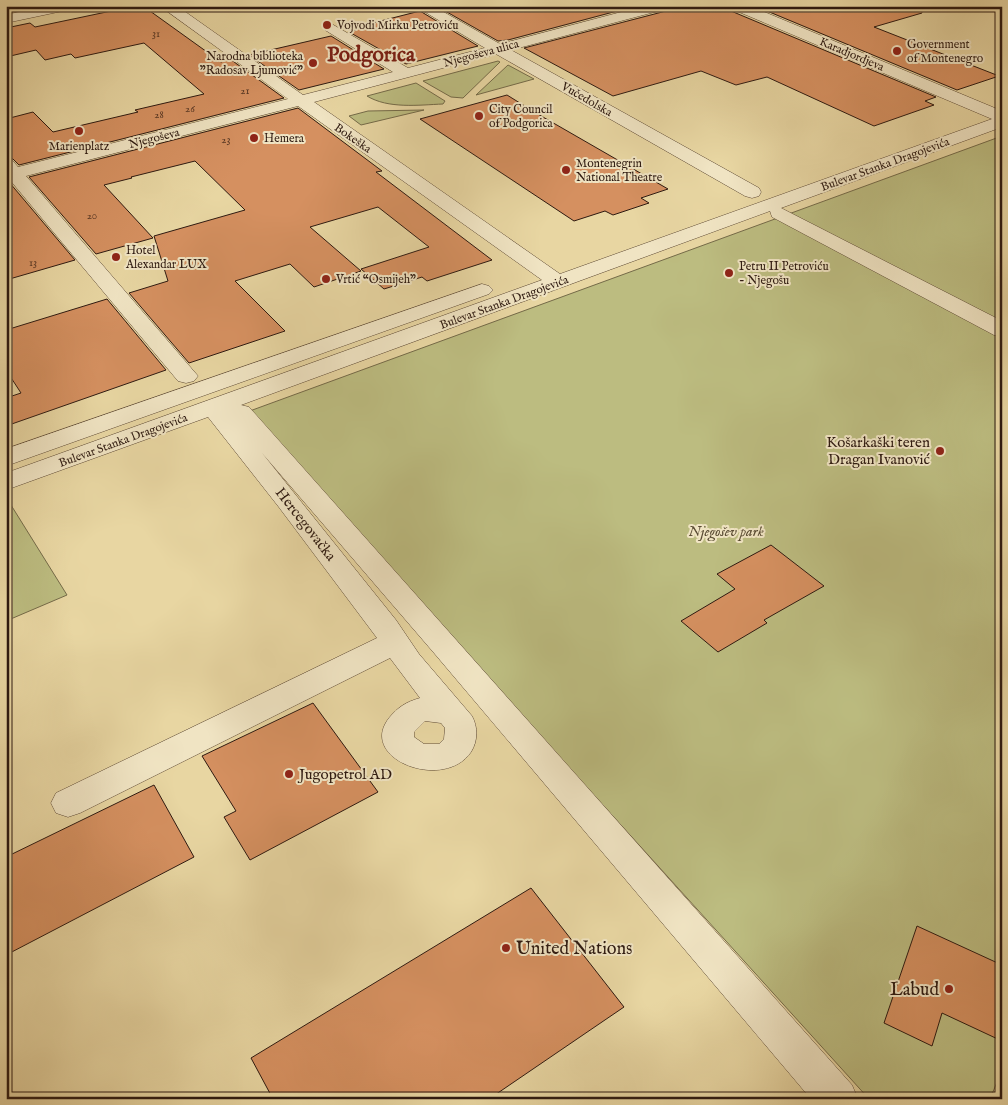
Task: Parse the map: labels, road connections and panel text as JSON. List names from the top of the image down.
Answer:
{
  "streets": {
    "street": [
      "Njegoševa ulica",
      "Karadjordjeva",
      "Vučedolska",
      "Njegoševa",
      "Bokeška",
      "Bulevar Stanka Dragojevića",
      "Hercegovačka"
    ]
  },
  "crossings": [
    ["Njegoševa ulica", "Vučedolska"],
    ["Njegoševa ulica", "Njegoševa"],
    ["Njegoševa ulica", "Bokeška"],
    ["Karadjordjeva", "Bulevar Stanka Dragojevića"],
    ["Vučedolska", "Bulevar Stanka Dragojevića"],
    ["Njegoševa", "Bokeška"],
    ["Njegoševa", "Hercegovačka"],
    ["Bokeška", "Bulevar Stanka Dragojevića"],
    ["Bulevar Stanka Dragojevića", "Hercegovačka"]
  ],
  "districts": ["Podgorica"],
  "parks": ["Njegošev park"],
  "places": [
    "Vojvodi Mirku Petroviću",
    "Government of Montenegro",
    "Narodna biblioteka \"Radosav Ljumović\"",
    "City Council of Podgorica",
    "Marienplatz",
    "Hemera",
    "Montenegrin National Theatre",
    "Hotel Alexandar LUX",
    "Petru II Petroviću - Njegošu",
    "Vrtić “Osmijeh”",
    "Košarkaški teren Dragan Ivanović",
    "Jugopetrol AD",
    "United Nations",
    "Labud"
  ],
  "house_numbers": [
    "31",
    "21",
    "26",
    "28",
    "23",
    "20",
    "13"
  ]
}
